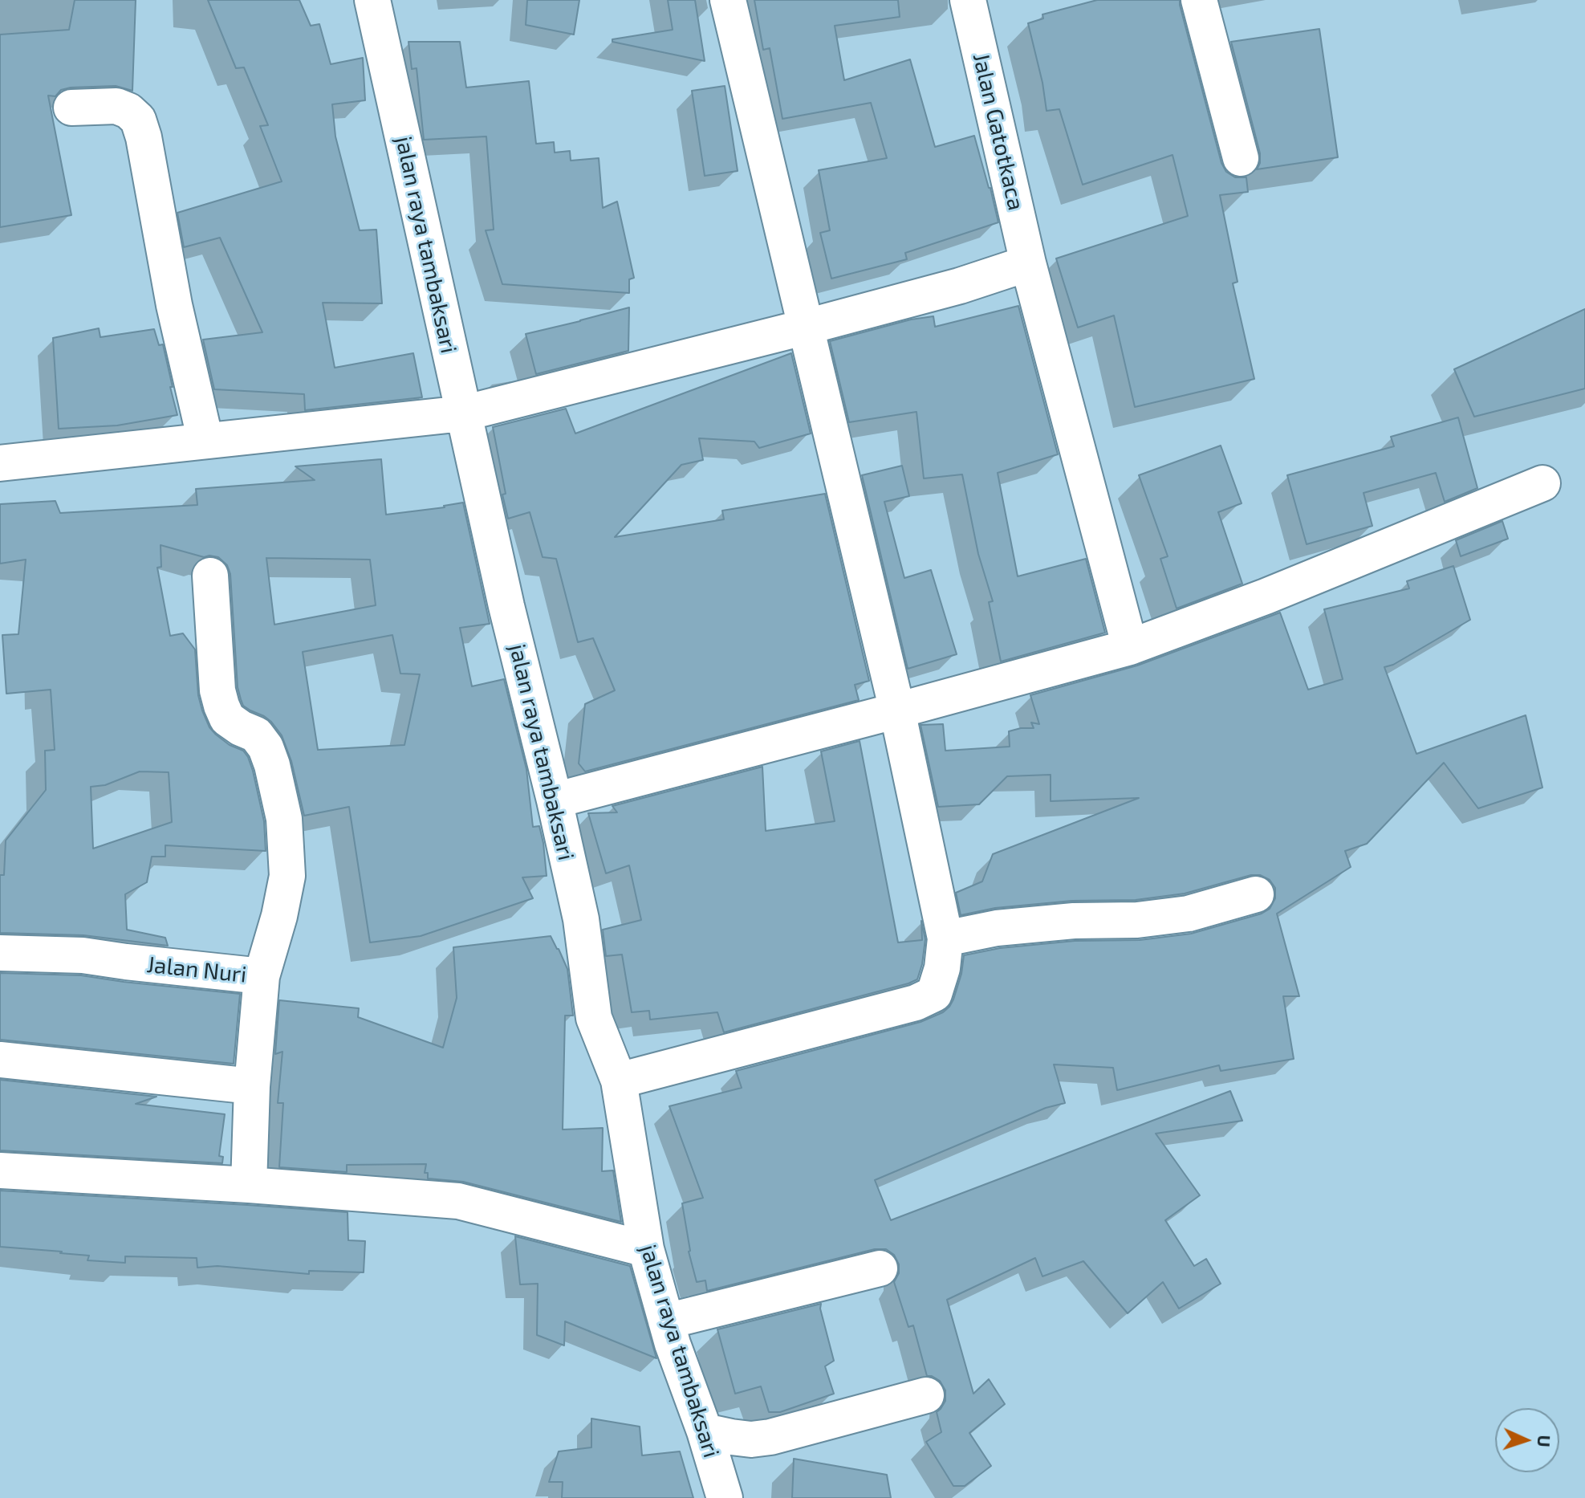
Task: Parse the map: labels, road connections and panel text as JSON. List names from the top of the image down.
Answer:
{
  "streets": {
    "street": ["Jalan Gatotkaca", "jalan raya tambaksari", "Jalan Nuri"]
  },
  "north": "right"
}
